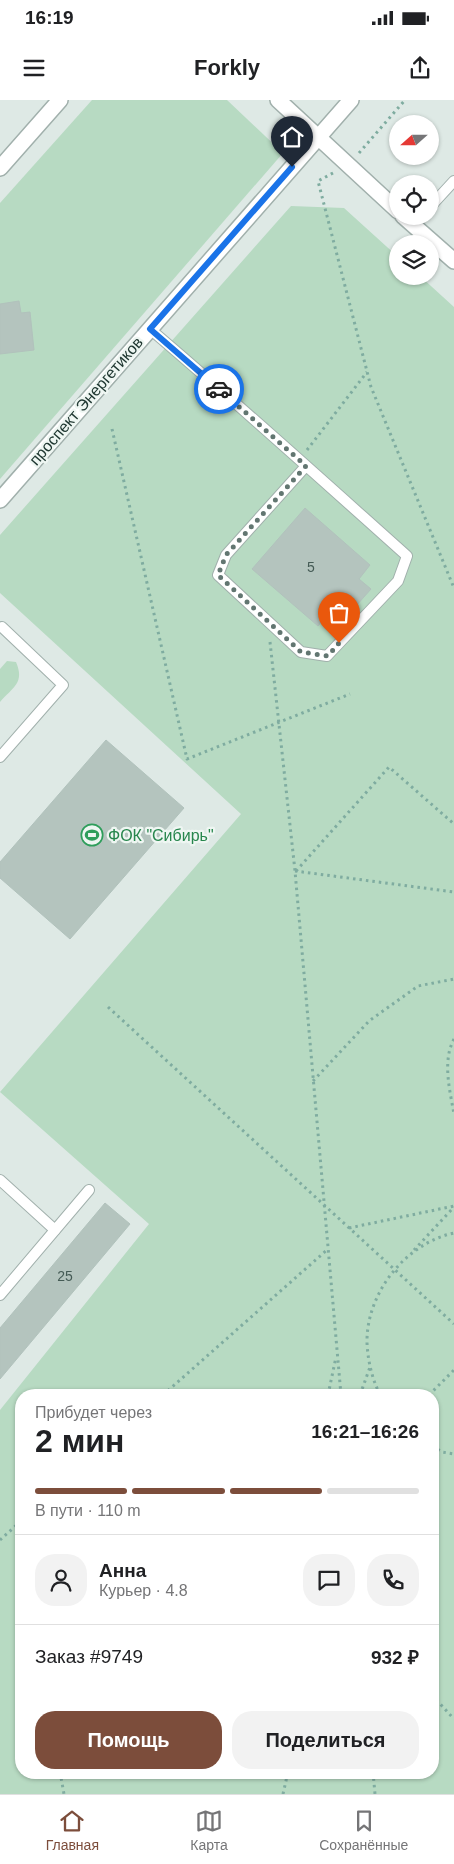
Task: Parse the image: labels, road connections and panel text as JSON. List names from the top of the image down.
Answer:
{
  "streets": {
    "street": ["проспект Энергетиков"]
  },
  "places": {
    "sports": ["ФОК \"Сибирь\""]
  },
  "house_numbers": ["5", "25"],
  "north": "left",
  "page": {
    "status": "16:19",
    "header": "Forkly",
    "heading": ["2 мин", "Прибудет через", "16:21–16:26"],
    "panel": [
      "Анна",
      "Курьер · 4.8",
      "Заказ #9749",
      "932 ₽"
    ],
    "bar": "В пути · 110 m",
    "buttons": ["Помощь", "Поделиться"],
    "tabs": ["Главная", "Карта", "Сохранённые"]
  }
}
